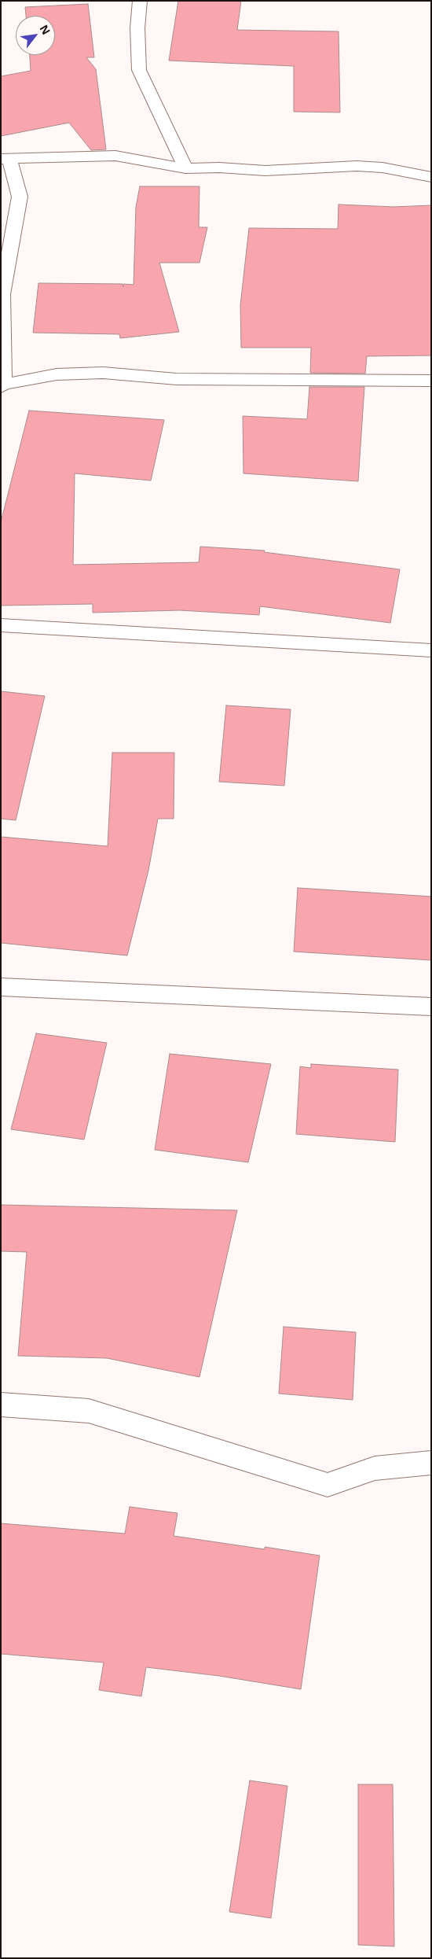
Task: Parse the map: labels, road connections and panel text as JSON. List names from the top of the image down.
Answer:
{
  "north": "top right"
}
